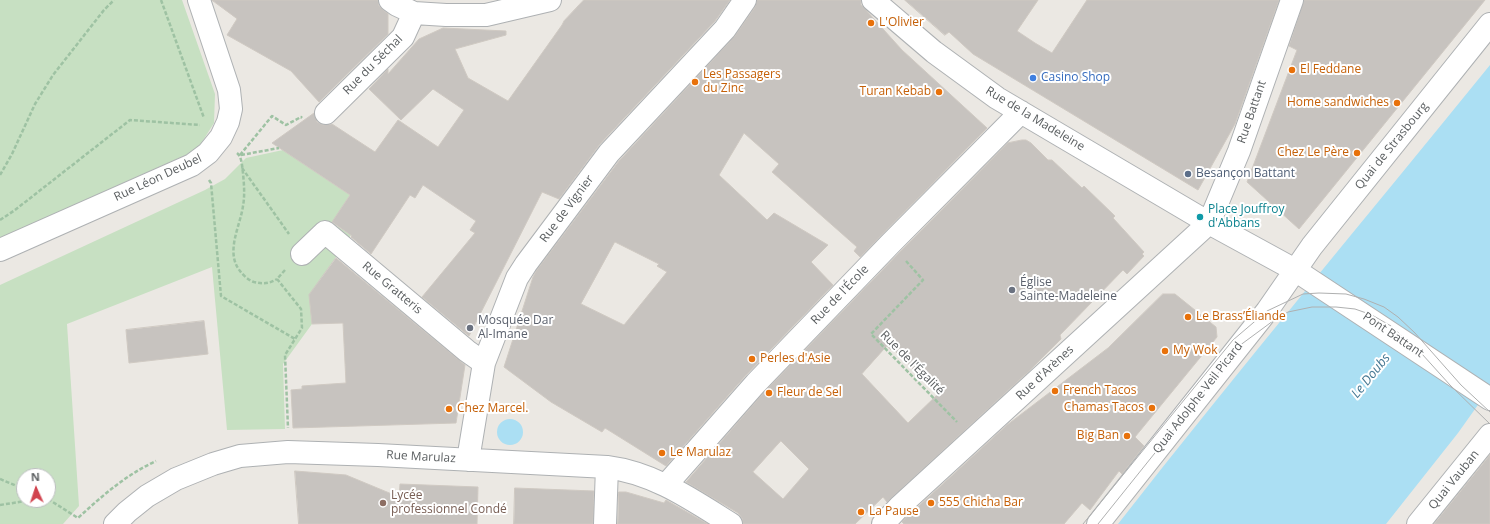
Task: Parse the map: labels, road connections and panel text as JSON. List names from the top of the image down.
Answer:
{
  "streets": {
    "street": [
      "Rue du Séchal",
      "Rue Battant",
      "Rue de la Madeleine",
      "Quai de Strasbourg",
      "Rue Léon Deubel",
      "Rue de Vignier",
      "Rue Gratteris",
      "Rue de l'École",
      "Pont Battant",
      "Rue d'Arènes",
      "Quai Adolphe Veil Picard",
      "Rue Marulaz",
      "Quai Vauban"
    ],
    "path": ["Rue de l'Égalité"]
  },
  "crossings": [
    ["Rue Battant", "Rue de la Madeleine"],
    ["Rue Battant", "Rue d'Arènes"],
    ["Rue de la Madeleine", "Rue de l'École"],
    ["Rue de la Madeleine", "Rue d'Arènes"],
    ["Quai de Strasbourg", "Pont Battant"],
    ["Quai de Strasbourg", "Quai Adolphe Veil Picard"],
    ["Rue de Vignier", "Rue Gratteris"],
    ["Rue de Vignier", "Rue Marulaz"],
    ["Rue de l'École", "Rue de l'Égalité"],
    ["Rue de l'École", "Rue Marulaz"],
    ["Pont Battant", "Quai Adolphe Veil Picard"]
  ],
  "water": ["Le Doubs"],
  "places": [
    "L'Olivier",
    "El Feddane",
    "Casino Shop",
    "Les Passagers du Zinc",
    "Turan Kebab",
    "Home sandwiches",
    "Chez Le Père",
    "Besançon Battant",
    "Place Jouffroy d'Abbans",
    "Église Sainte-Madeleine",
    "Le Brass’Éliande",
    "Mosquée Dar Al-Imane",
    "My Wok",
    "Perles d'Asie",
    "French Tacos",
    "Fleur de Sel",
    "Chamas Tacos",
    "Chez Marcel.",
    "Big Ban",
    "Le Marulaz",
    "Lycée professionnel Condé",
    "555 Chicha Bar",
    "La Pause"
  ],
  "north": "top"
}
